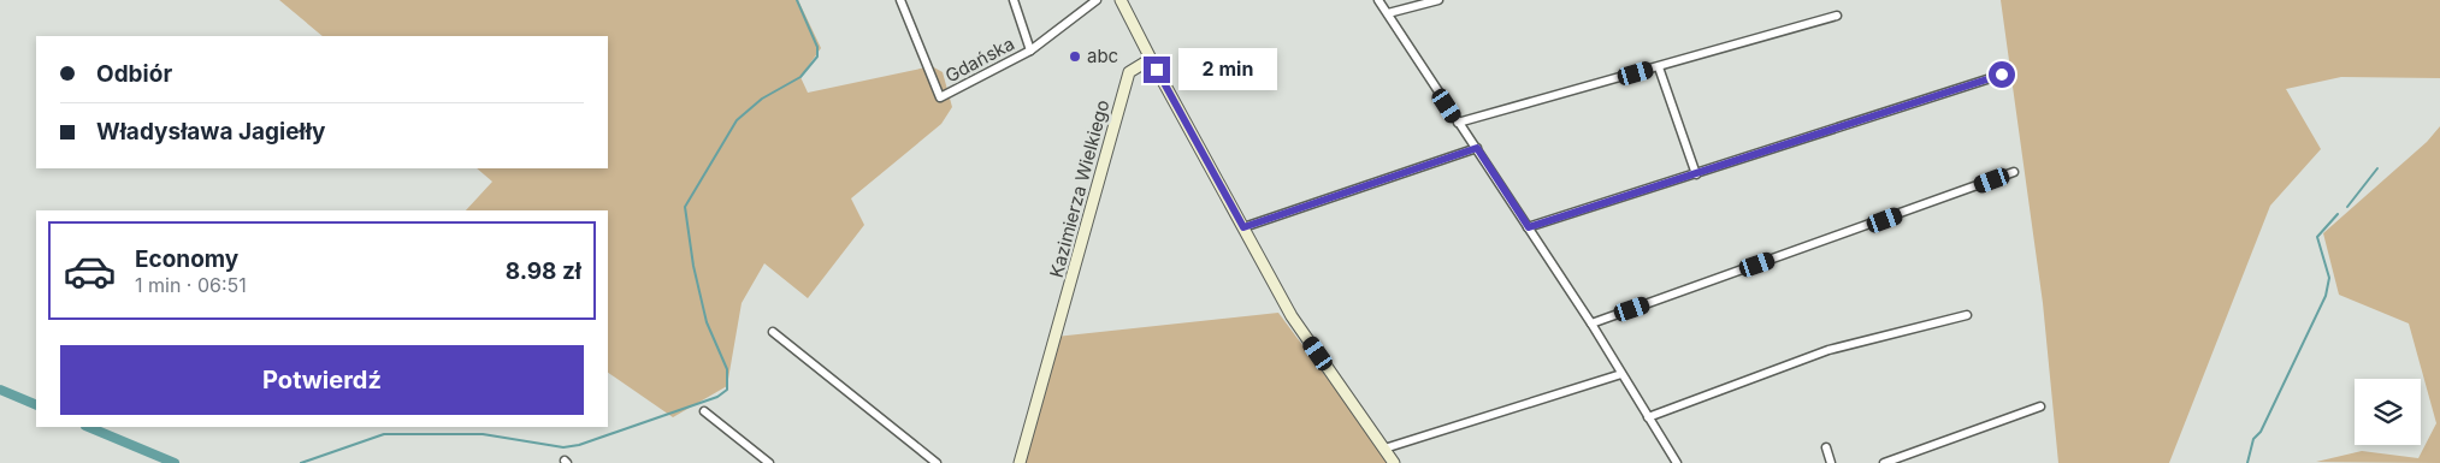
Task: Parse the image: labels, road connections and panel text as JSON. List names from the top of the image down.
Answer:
{
  "streets": {
    "street": ["Gdańska", "Kazimierza Wielkiego"]
  },
  "places": ["abc"],
  "page": {
    "banner": ["Odbiór", "Władysława Jagiełły"],
    "bubble": "2 min",
    "list": [
      {
        "name": "Economy",
        "note": "1 min · 06:51",
        "value": "8.98 zł"
      }
    ],
    "buttons": "Potwierdź"
  }
}
